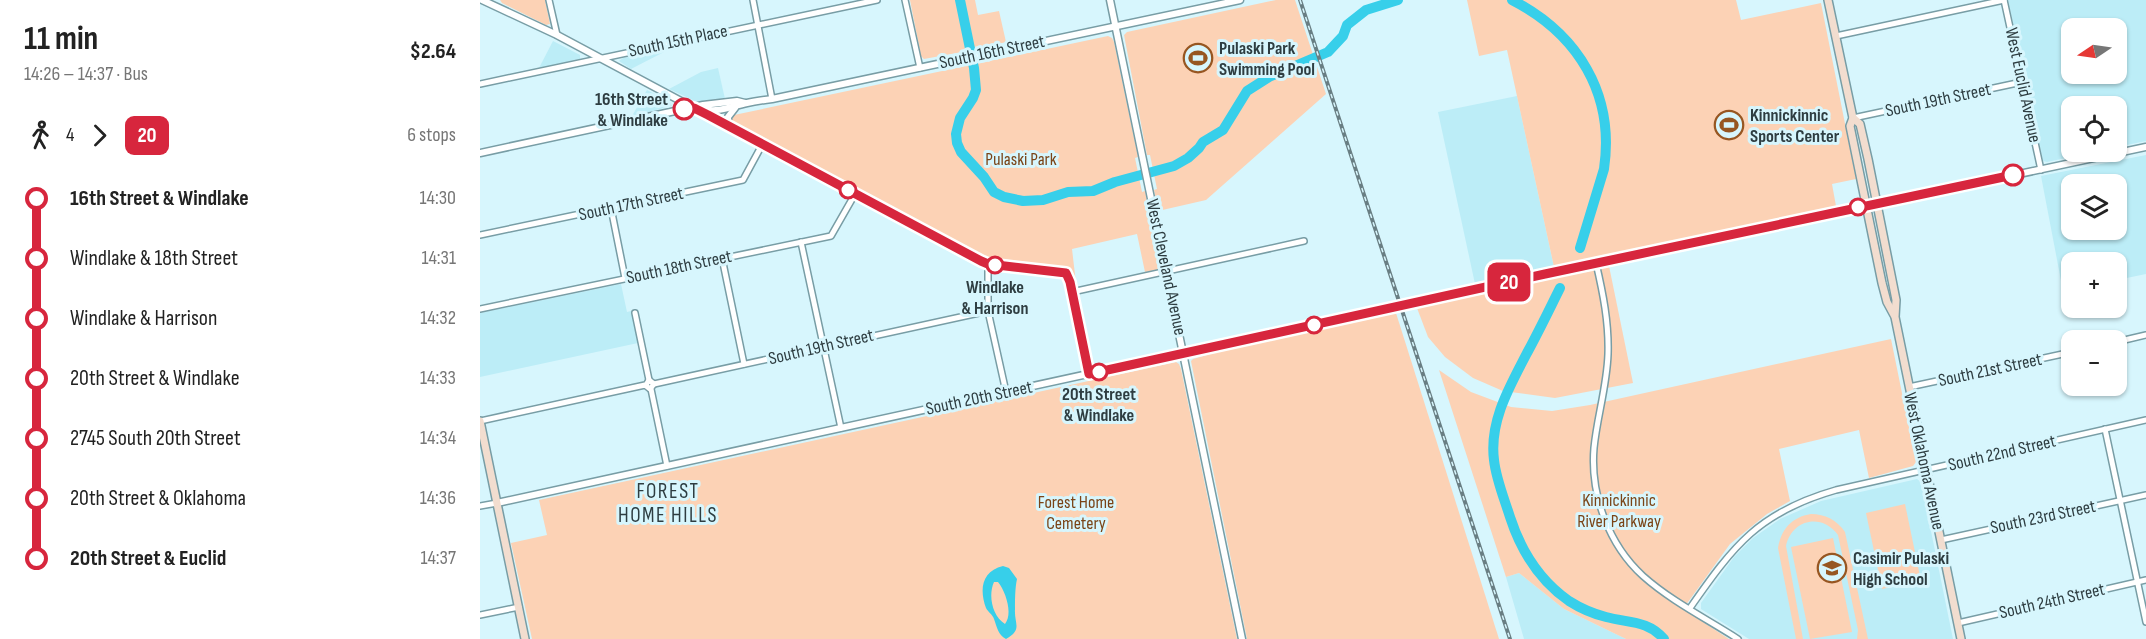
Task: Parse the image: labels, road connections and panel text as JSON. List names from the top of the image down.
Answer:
{
  "streets": {
    "main road": ["West Oklahoma Avenue"],
    "street": [
      "South 15th Place",
      "South 16th Street",
      "West Euclid Avenue",
      "South 19th Street",
      "South 17th Street",
      "South 18th Street",
      "West Cleveland Avenue",
      "South 21st Street",
      "South 20th Street",
      "South 22nd Street",
      "South 23rd Street",
      "South 24th Street"
    ]
  },
  "crossings": [
    ["South 16th Street", "West Cleveland Avenue"],
    ["West Euclid Avenue", "South 19th Street"],
    ["West Euclid Avenue", "South 20th Street"],
    ["South 19th Street", "West Oklahoma Avenue"],
    ["West Cleveland Avenue", "South 20th Street"],
    ["South 21st Street", "West Oklahoma Avenue"],
    ["South 20th Street", "West Oklahoma Avenue"],
    ["South 22nd Street", "West Oklahoma Avenue"],
    ["West Oklahoma Avenue", "South 23rd Street"],
    ["West Oklahoma Avenue", "South 24th Street"]
  ],
  "districts": ["FOREST HOME HILLS"],
  "parks": ["Pulaski Park", "Kinnickinnic River Parkway", "Forest Home Cemetery"],
  "places": {
    "sports": ["Pulaski Park Swimming Pool", "Kinnickinnic Sports Center"],
    "other": ["16th Street & Windlake", "Windlake & Harrison", "20th Street & Windlake"],
    "school or university": ["Casimir Pulaski High School"]
  },
  "lines": ["bus line 20"],
  "north": "left",
  "page": {
    "heading": ["11 min", "14:26 – 14:37 · Bus", "$2.64"],
    "on_map": "20",
    "map_buttons": ["+", "−"],
    "legs": ["4", "20", "6 stops"],
    "list": [
      {
        "name": "16th Street & Windlake",
        "value": "14:30"
      },
      {
        "name": "Windlake & 18th Street",
        "value": "14:31"
      },
      {
        "name": "Windlake & Harrison",
        "value": "14:32"
      },
      {
        "name": "20th Street & Windlake",
        "value": "14:33"
      },
      {
        "name": "2745 South 20th Street",
        "value": "14:34"
      },
      {
        "name": "20th Street & Oklahoma",
        "value": "14:36"
      },
      {
        "name": "20th Street & Euclid",
        "value": "14:37"
      }
    ]
  }
}
